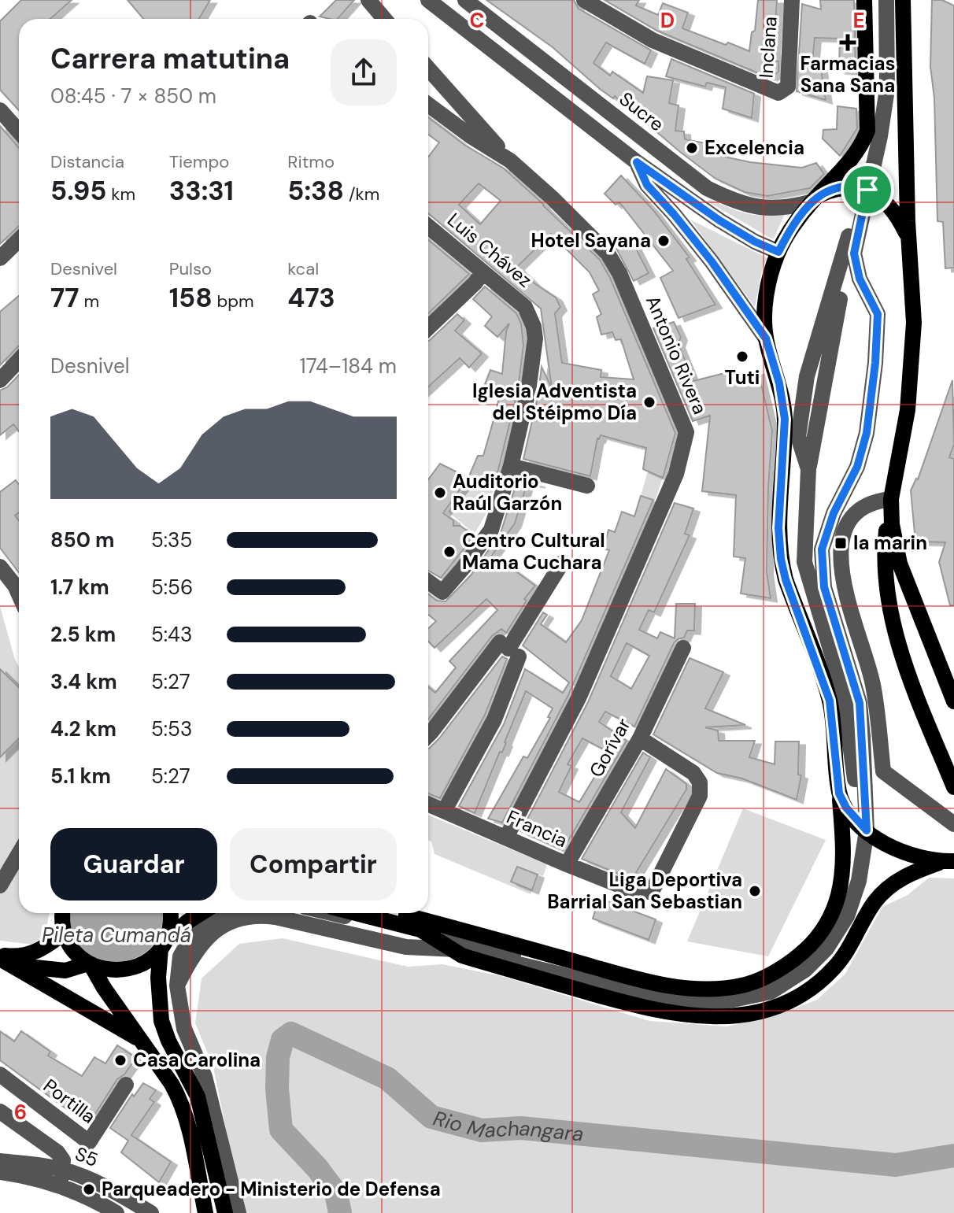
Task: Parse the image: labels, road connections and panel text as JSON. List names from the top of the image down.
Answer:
{
  "streets": {
    "street": [
      "Inclana",
      "Sucre",
      "Luis Chávez",
      "Antonio Rivera",
      "Gorívar",
      "Francia",
      "Portilla",
      "S5"
    ]
  },
  "crossings": [
    ["Antonio Rivera", "Francia"],
    ["Gorívar", "Francia"]
  ],
  "water": ["Pileta Cumandá", "Rio Machangara"],
  "places": {
    "health": ["Farmacias Sana Sana"],
    "other": [
      "Excelencia",
      "Hotel Sayana",
      "Tuti",
      "Iglesia Adventista del Stéipmo Día",
      "Auditorio Raúl Garzón",
      "Centro Cultural Mama Cuchara",
      "Liga Deportiva Barrial San Sebastian",
      "Casa Carolina",
      "Parqueadero - Ministerio de Defensa"
    ],
    "transit": ["la marin"]
  },
  "page": {
    "heading": ["Carrera matutina", "08:45 · 7 × 850 m"],
    "stats": [
      ["Distancia", "5.95 km"],
      ["Tiempo", "33:31"],
      ["Ritmo", "5:38 /km"],
      ["Desnivel", "77 m"],
      ["Pulso", "158 bpm"],
      ["kcal", "473"]
    ],
    "chart": ["Desnivel", "174–184 m"],
    "list": [
      {
        "name": "850 m",
        "note": "5:35"
      },
      {
        "name": "1.7 km",
        "note": "5:56"
      },
      {
        "name": "2.5 km",
        "note": "5:43"
      },
      {
        "name": "3.4 km",
        "note": "5:27"
      },
      {
        "name": "4.2 km",
        "note": "5:53"
      },
      {
        "name": "5.1 km",
        "note": "5:27"
      }
    ],
    "buttons": ["Guardar", "Compartir"]
  },
  "grid": {
    "columns": ["C", "D", "E"],
    "rows": ["6"]
  }
}
